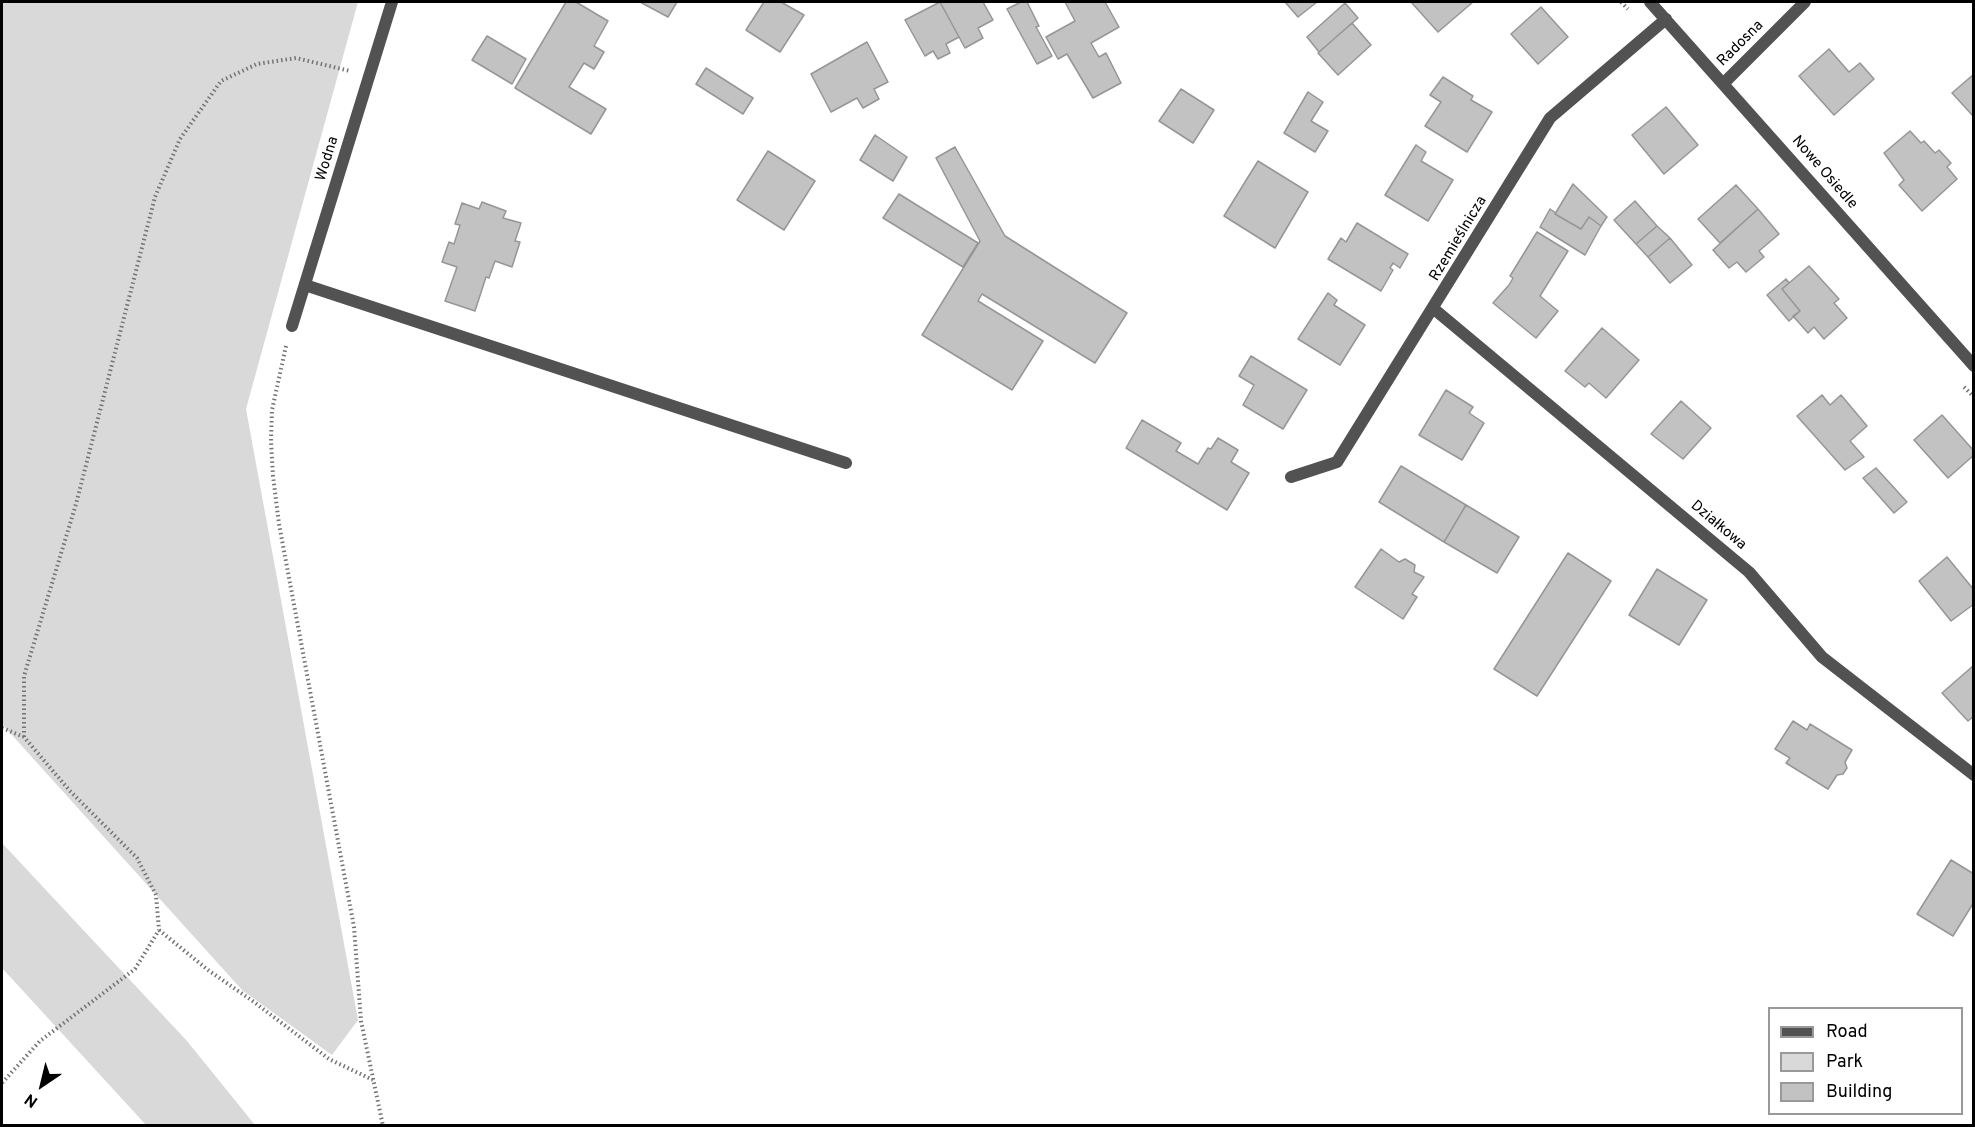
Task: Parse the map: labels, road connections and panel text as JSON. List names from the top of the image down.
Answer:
{
  "streets": {
    "street": [
      "Radosna",
      "Wodna",
      "Nowe Osiedle",
      "Rzemieślnicza",
      "Działkowa"
    ]
  },
  "crossings": [
    ["Radosna", "Nowe Osiedle"],
    ["Nowe Osiedle", "Rzemieślnicza"],
    ["Rzemieślnicza", "Działkowa"]
  ],
  "legend": ["Road", "Park", "Building"],
  "north": "bottom left"
}
